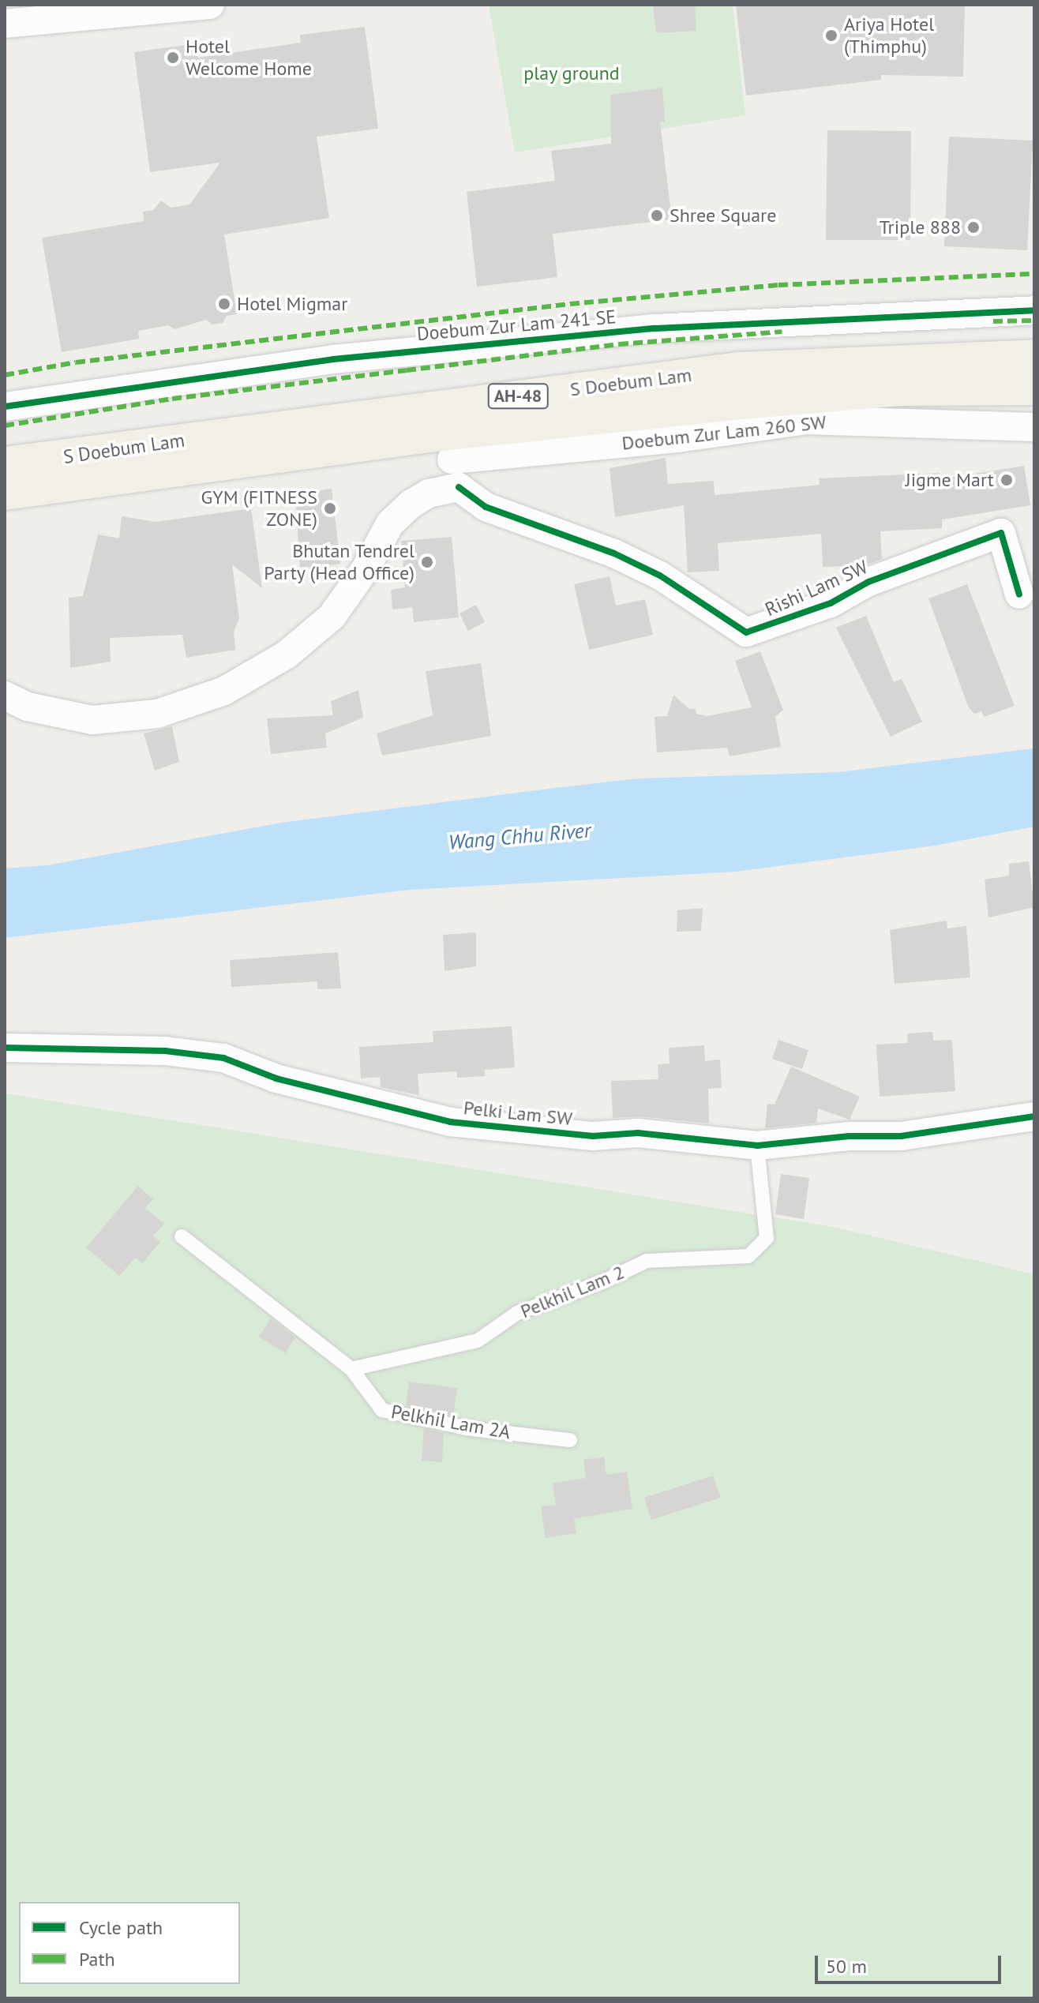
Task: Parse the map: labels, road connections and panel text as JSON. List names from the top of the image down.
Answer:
{
  "streets": {
    "highway": ["S Doebum Lam", "AH-48"],
    "street": [
      "Doebum Zur Lam 241 SE",
      "Doebum Zur Lam 260 SW",
      "Rishi Lam SW",
      "Pelki Lam SW"
    ],
    "lane": ["Pelkhil Lam 2", "Pelkhil Lam 2A"]
  },
  "crossings": [
    ["S Doebum Lam", "Doebum Zur Lam 260 SW"],
    ["Pelki Lam SW", "Pelkhil Lam 2"],
    ["Pelkhil Lam 2", "Pelkhil Lam 2A"]
  ],
  "water": ["Wang Chhu River"],
  "parks": ["play ground"],
  "places": [
    "Ariya Hotel (Thimphu)",
    "Hotel Welcome Home",
    "Shree Square",
    "Triple 888",
    "Hotel Migmar",
    "Jigme Mart",
    "GYM (FITNESS ZONE)",
    "Bhutan Tendrel Party (Head Office)"
  ],
  "legend": ["Cycle path", "Path"],
  "scale_bar": "50 m"
}
